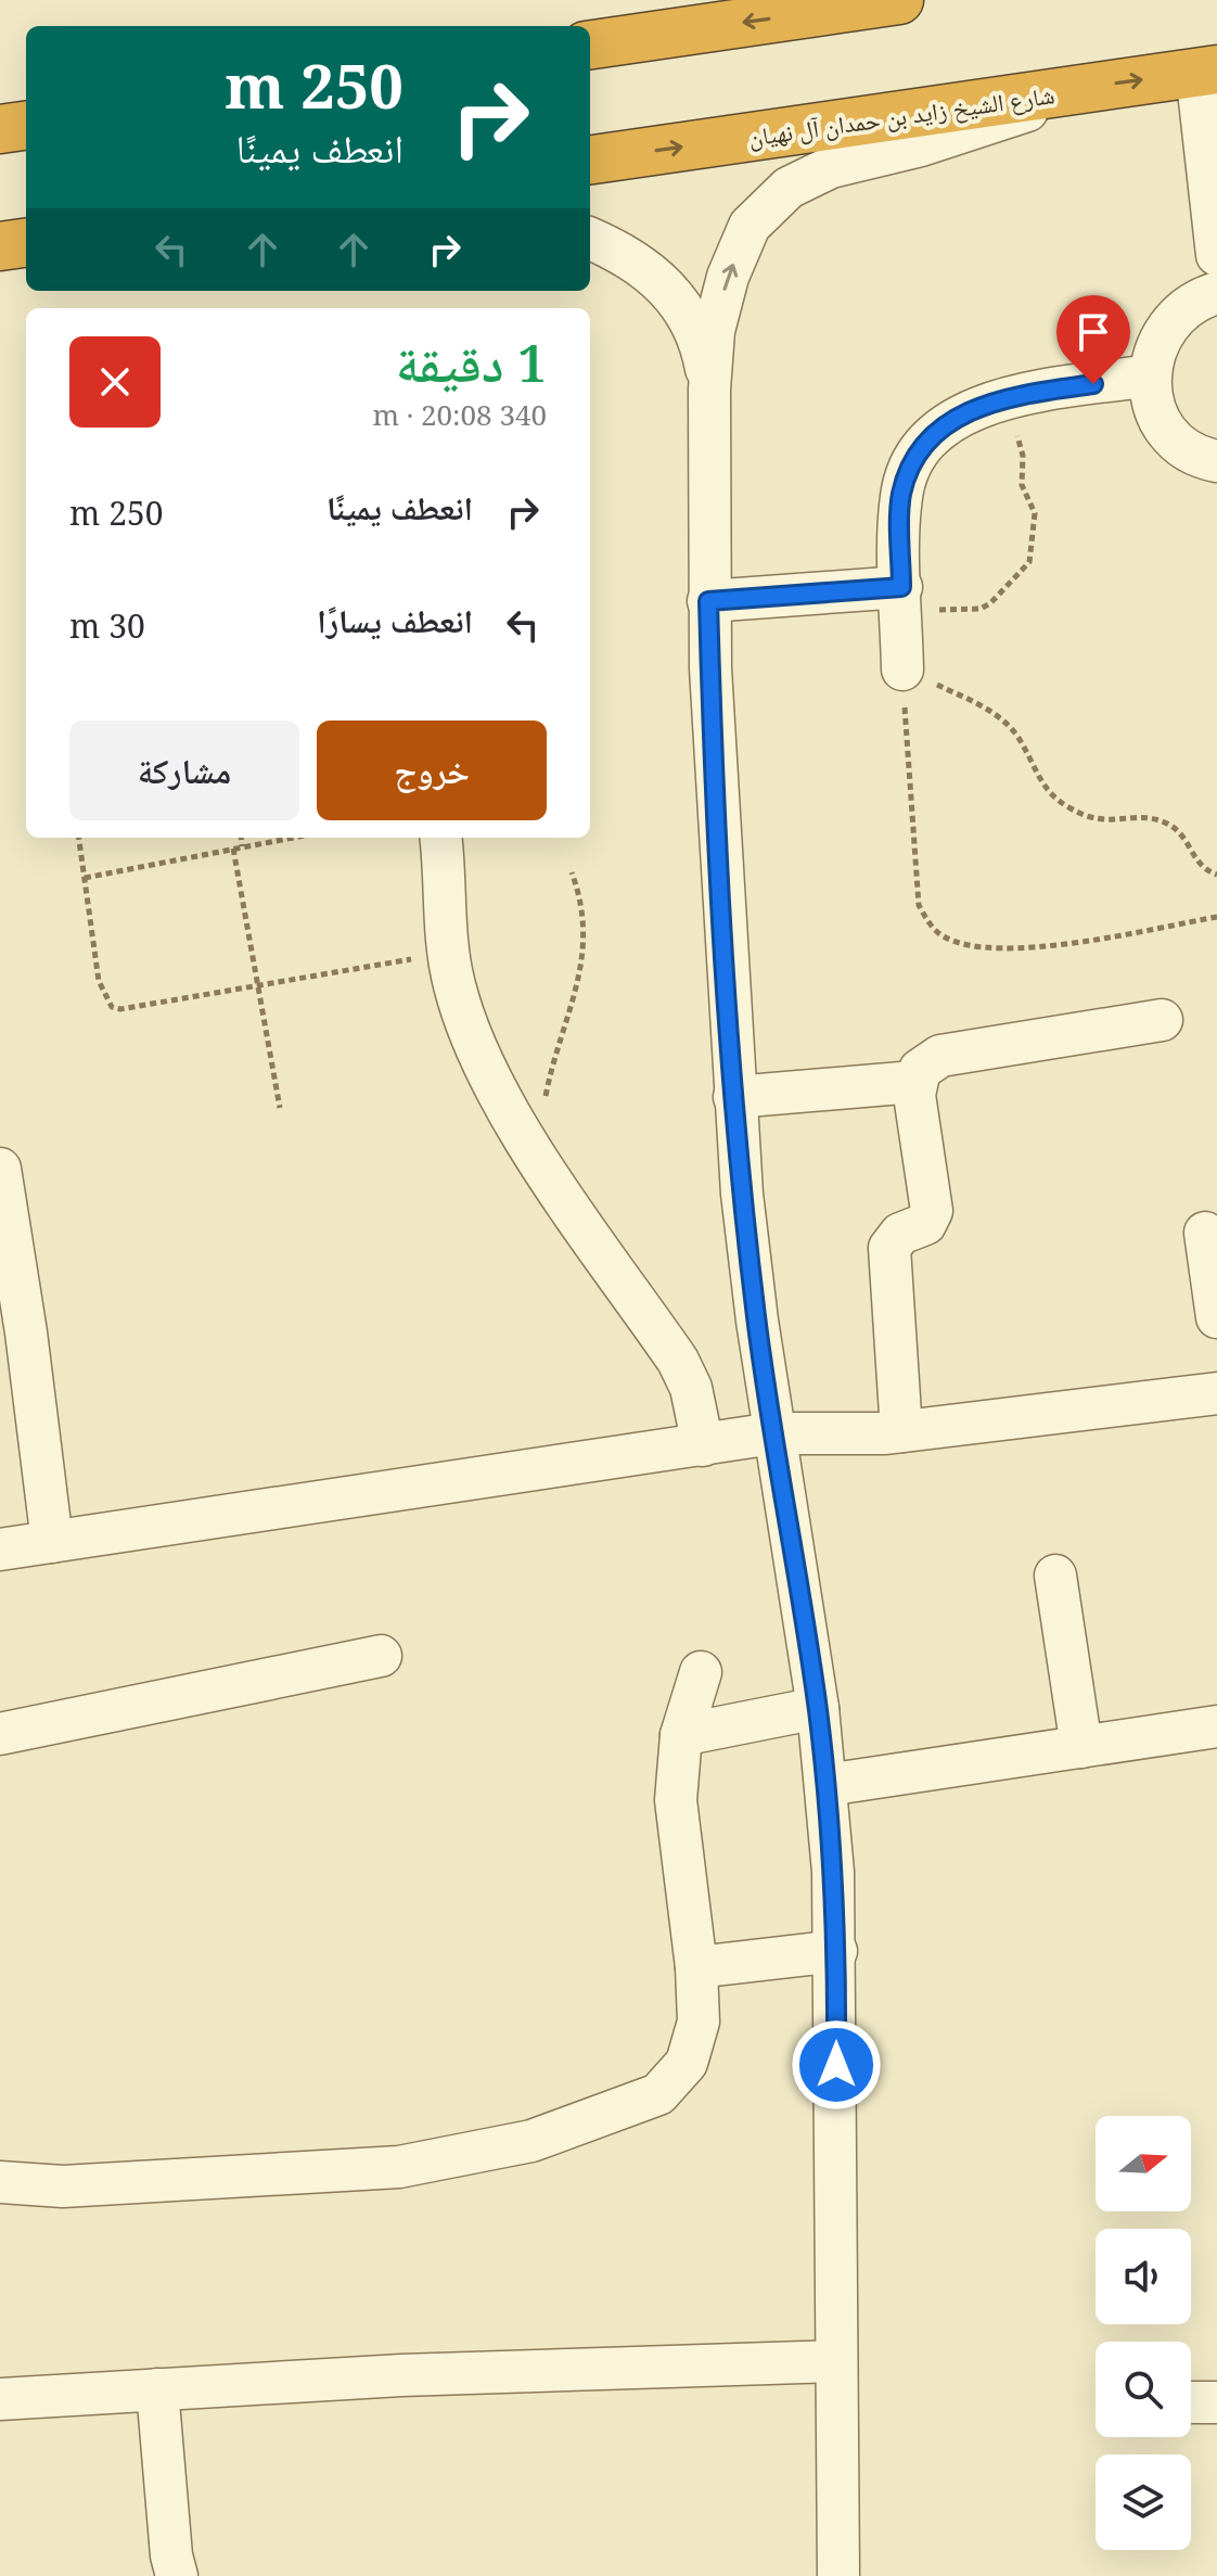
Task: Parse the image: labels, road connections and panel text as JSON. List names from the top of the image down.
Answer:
{
  "streets": {
    "highway": ["شارع الشيخ زايد بن حمدان آل نهيان"]
  },
  "north": "right",
  "page": {
    "turn": ["250 m", "انعطف يمينًا"],
    "heading": ["1 دقيقة", "340 m · 20:08"],
    "list": [
      {
        "name": "انعطف يمينًا",
        "value": "250 m"
      },
      {
        "name": "انعطف يسارًا",
        "value": "30 m"
      }
    ],
    "buttons": ["خروج", "مشاركة"]
  }
}
